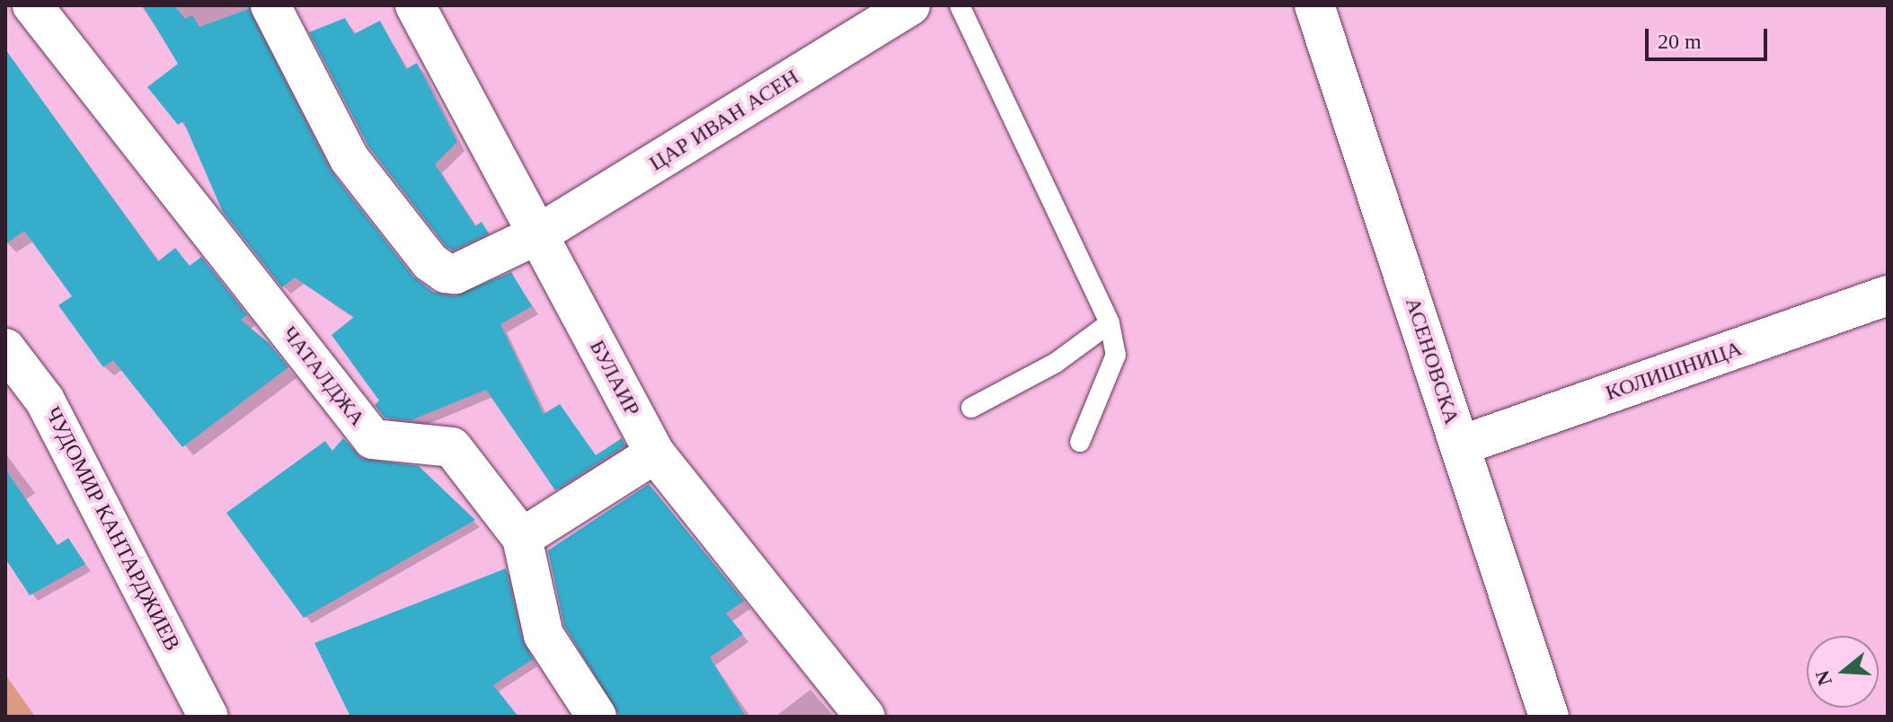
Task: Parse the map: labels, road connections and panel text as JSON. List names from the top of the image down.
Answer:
{
  "streets": {
    "street": [
      "ЦАР ИВАН АСЕН",
      "АСЕНОВСКА",
      "КОЛИШНИЦА",
      "ЧАТАЛДЖА",
      "БУЛАИР",
      "ЧУДОМИР КАНТАРДЖИЕВ"
    ]
  },
  "crossings": [
    ["ЦАР ИВАН АСЕН", "БУЛАИР"],
    ["АСЕНОВСКА", "КОЛИШНИЦА"]
  ],
  "scale_bar": "20 m",
  "north": "left"
}
